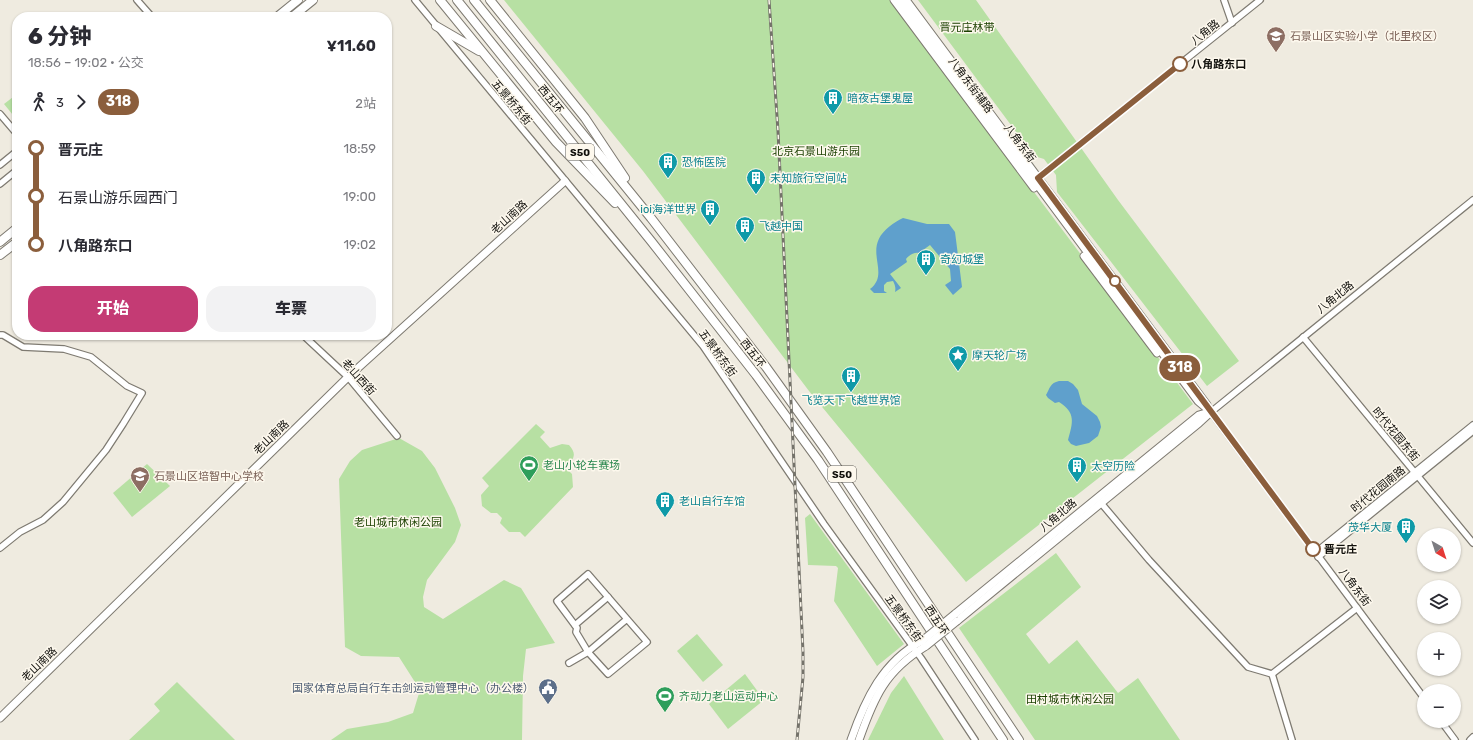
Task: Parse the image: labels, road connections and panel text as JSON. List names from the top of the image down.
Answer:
{
  "streets": {
    "highway": ["西五环", "S50"],
    "main road": [
      "八角东街辅路",
      "八角东街",
      "老山南路",
      "八角北路"
    ],
    "street": [
      "八角路",
      "五景桥东街",
      "老山西街",
      "时代花园东街",
      "时代花园南路"
    ]
  },
  "crossings": [
    ["八角路", "八角东街辅路"],
    ["八角路", "八角东街"],
    ["八角东街辅路", "八角东街"],
    ["五景桥东街", "老山南路"],
    ["五景桥东街", "八角北路"],
    ["八角东街", "八角北路"],
    ["八角东街", "时代花园南路"],
    ["老山南路", "老山西街"],
    ["八角北路", "时代花园东街"],
    ["时代花园东街", "时代花园南路"]
  ],
  "parks": [
    "晋元庄林带",
    "北京石景山游乐园",
    "老山城市休闲公园",
    "田村城市休闲公园"
  ],
  "places": {
    "school or university": ["石景山区实验小学（北里校区）", "石景山区培智中心学校"],
    "other": ["八角路东口", "晋元庄"],
    "building": [
      "暗夜古堡鬼屋",
      "恐怖医院",
      "未知旅行空间站",
      "ioi海洋世界",
      "飞越中国",
      "奇幻城堡",
      "飞览天下飞越世界馆",
      "太空历险",
      "老山自行车馆",
      "茂华大厦"
    ],
    "place": ["摩天轮广场"],
    "sports": ["老山小轮车赛场", "齐动力老山运动中心"],
    "public building": ["国家体育总局自行车击剑运动管理中心（办公楼）"]
  },
  "lines": ["bus line 318"],
  "north": "bottom right",
  "page": {
    "on_map": "318",
    "heading": ["6 分钟", "18:56 – 19:02 · 公交", "¥11.60"],
    "legs": ["3", "318", "2站"],
    "list": [
      {
        "name": "晋元庄",
        "value": "18:59"
      },
      {
        "name": "石景山游乐园西门",
        "value": "19:00"
      },
      {
        "name": "八角路东口",
        "value": "19:02"
      }
    ],
    "buttons": ["开始", "车票"],
    "map_buttons": ["+", "−"]
  }
}
